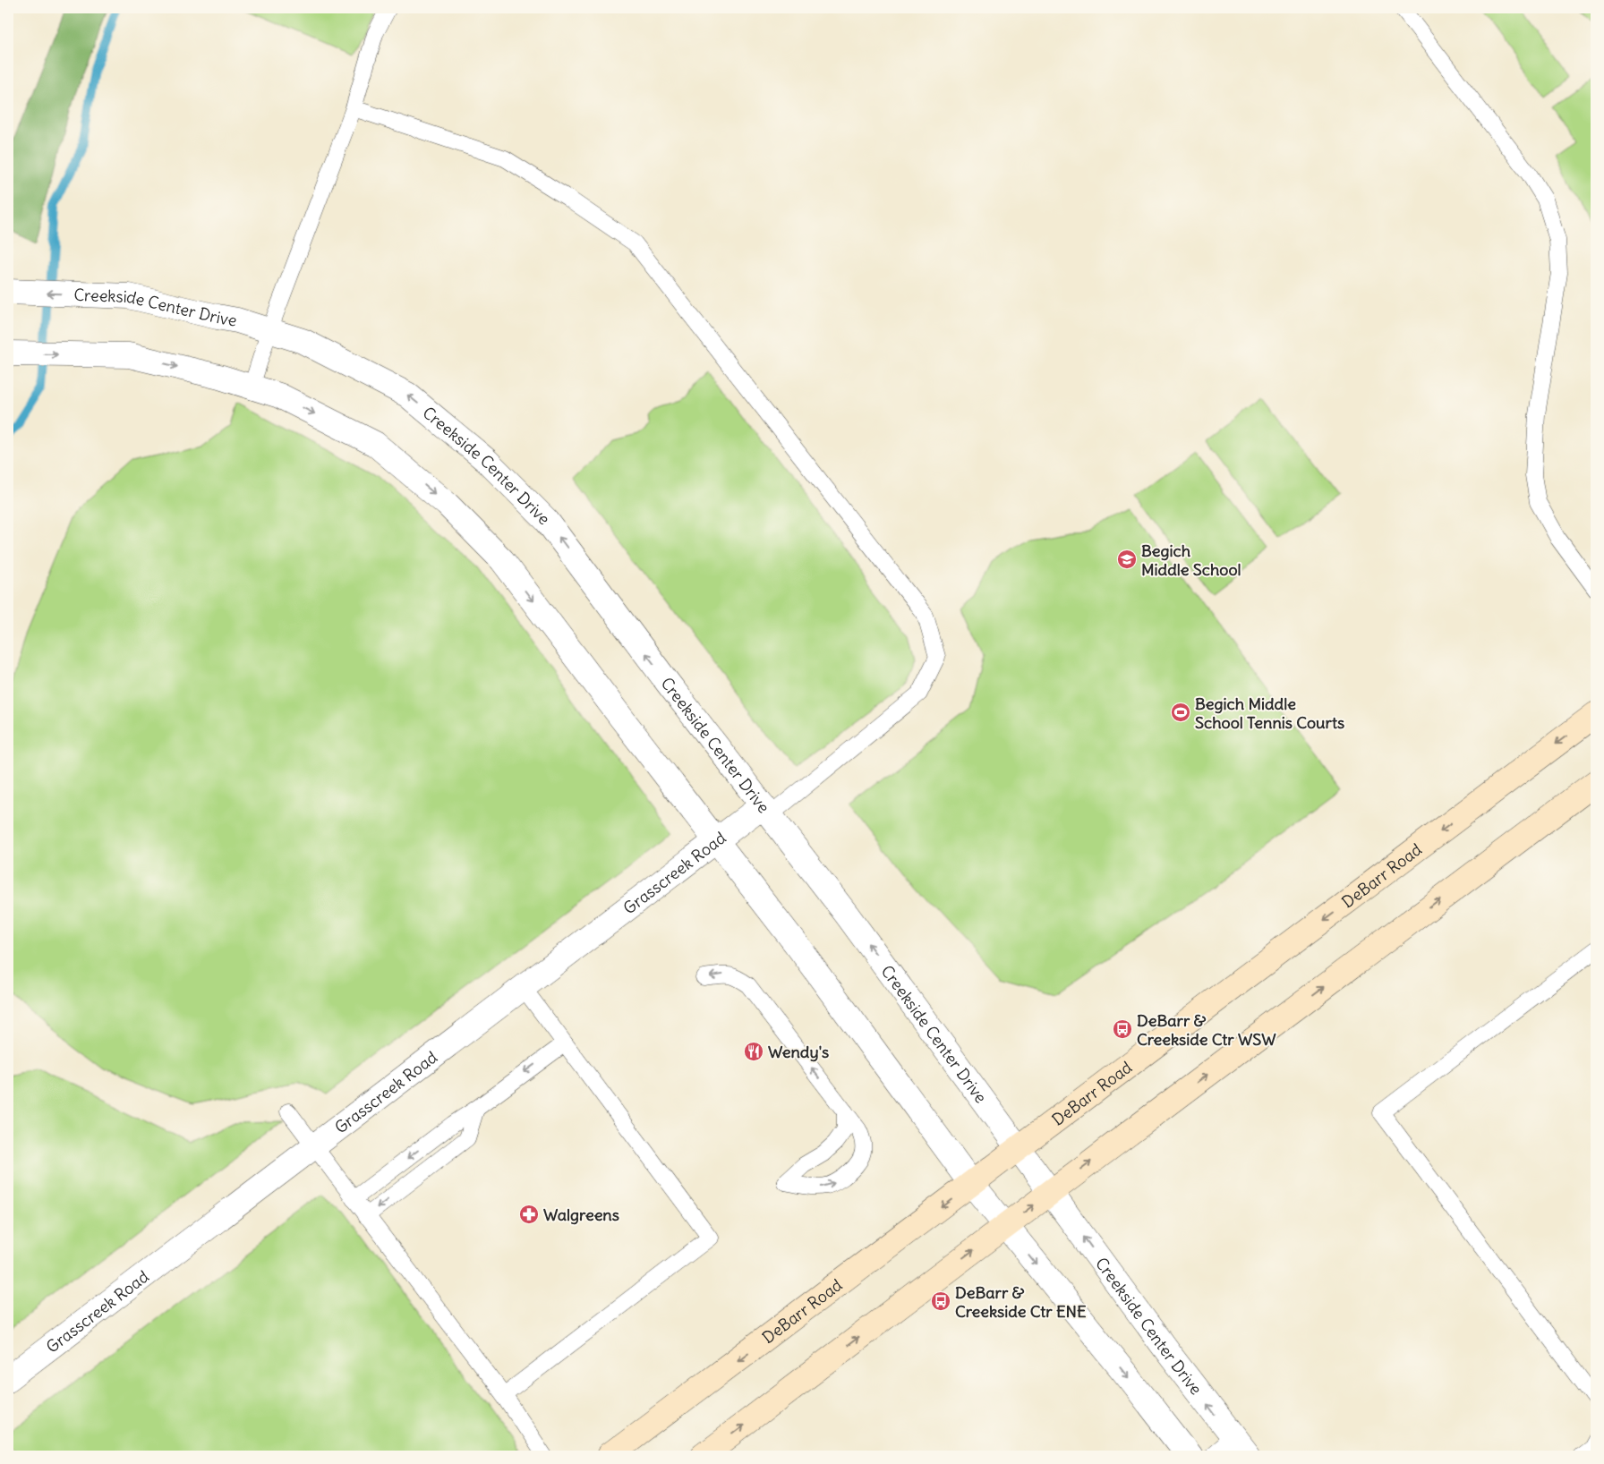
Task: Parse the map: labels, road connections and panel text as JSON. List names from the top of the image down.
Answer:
{
  "streets": {
    "main road": ["DeBarr Road"],
    "street": ["Creekside Center Drive", "Grasscreek Road"]
  },
  "crossings": [
    ["Creekside Center Drive", "Grasscreek Road"],
    ["Creekside Center Drive", "DeBarr Road"]
  ],
  "places": {
    "school or university": ["Begich Middle School"],
    "sports": ["Begich Middle School Tennis Courts"],
    "bus stop": ["DeBarr & Creekside Ctr WSW", "DeBarr & Creekside Ctr ENE"],
    "restaurant": ["Wendy's"],
    "pharmacy": ["Walgreens"]
  }
}
